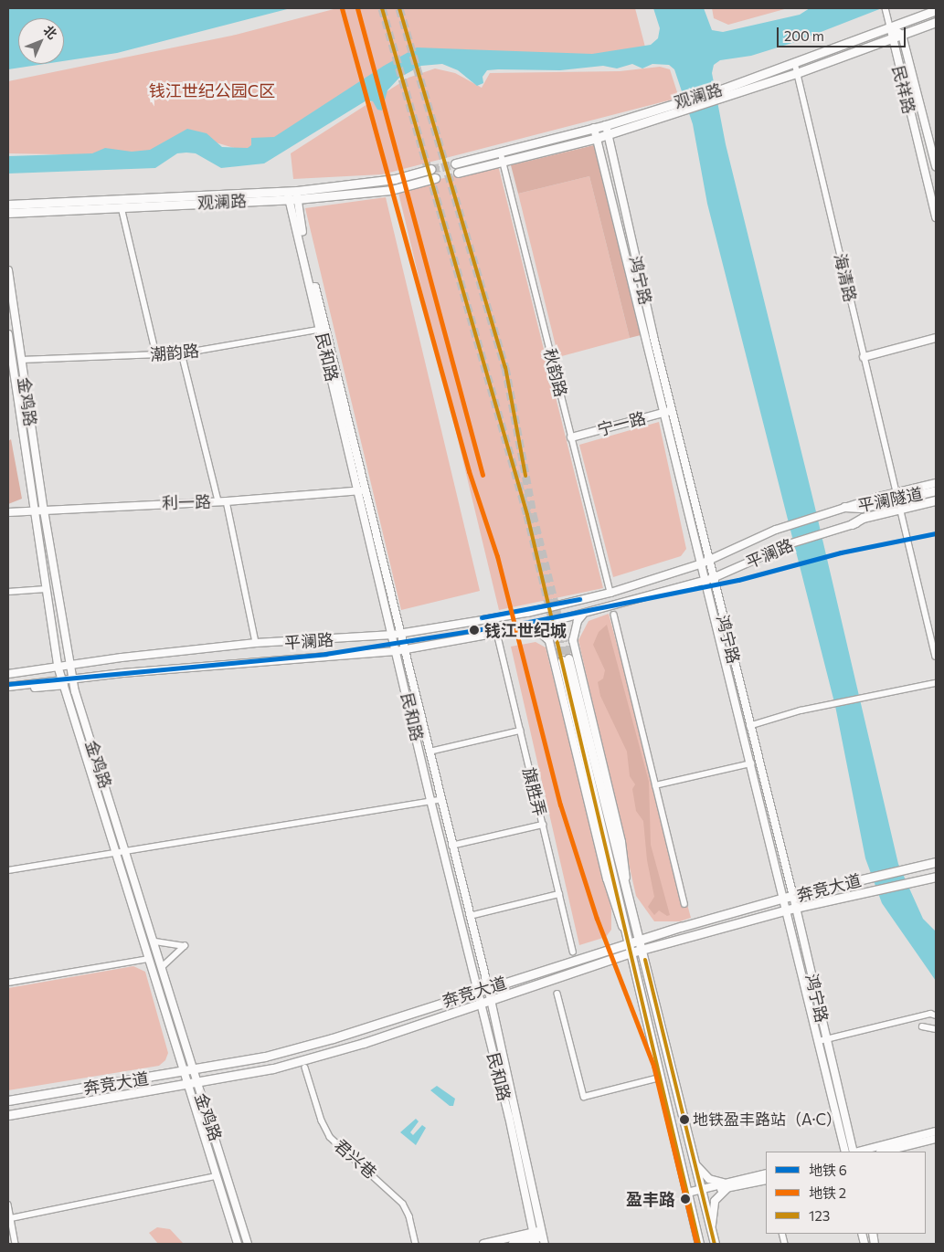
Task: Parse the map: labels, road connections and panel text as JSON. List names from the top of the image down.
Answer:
{
  "streets": {
    "main road": [
      "民祥路",
      "观澜路",
      "鸿宁路",
      "民和路",
      "金鸡路",
      "宁一路",
      "平澜隧道",
      "利一路",
      "平澜路",
      "奔竞大道"
    ],
    "street": [
      "海清路",
      "潮韵路",
      "秋韵路",
      "旗胜弄",
      "君兴巷"
    ]
  },
  "crossings": [
    ["民祥路", "观澜路"],
    ["观澜路", "海清路"],
    ["观澜路", "鸿宁路"],
    ["观澜路", "民和路"],
    ["观澜路", "秋韵路"],
    ["海清路", "平澜路"],
    ["鸿宁路", "宁一路"],
    ["鸿宁路", "平澜路"],
    ["鸿宁路", "奔竞大道"],
    ["潮韵路", "民和路"],
    ["潮韵路", "金鸡路"],
    ["民和路", "利一路"],
    ["民和路", "平澜路"],
    ["民和路", "奔竞大道"],
    ["秋韵路", "宁一路"],
    ["秋韵路", "平澜路"],
    ["金鸡路", "利一路"],
    ["金鸡路", "平澜路"],
    ["金鸡路", "奔竞大道"],
    ["平澜隧道", "平澜路"],
    ["平澜路", "旗胜弄"]
  ],
  "parks": ["钱江世纪公园C区"],
  "places": ["钱江世纪城", "地铁盈丰路站（A·C）", "盈丰路"],
  "lines": ["metro line 2", "transit line 123", "metro line 6"],
  "legend": ["地铁 6", "地铁 2", "123"],
  "scale_bar": "200 m",
  "north": "top right"
}
